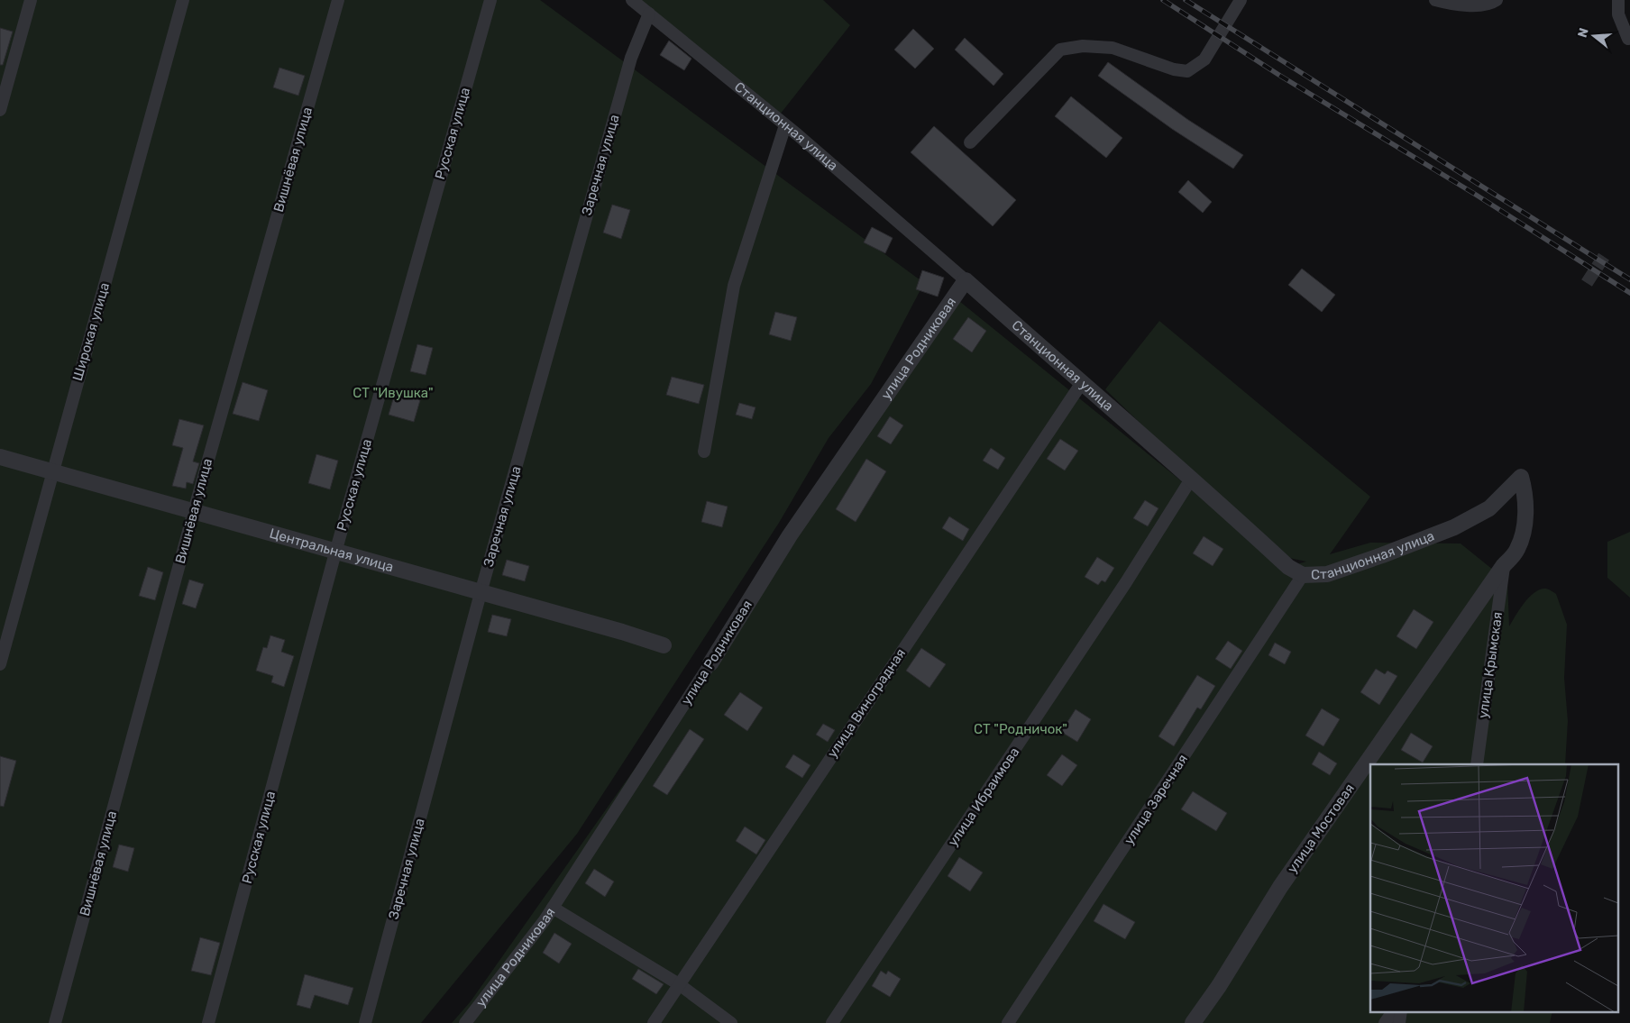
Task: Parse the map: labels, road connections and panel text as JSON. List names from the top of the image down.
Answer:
{
  "streets": {
    "street": [
      "Станционная улица",
      "Русская улица",
      "Вишнёвая улица",
      "Заречная улица",
      "Широкая улица",
      "улица Родниковая",
      "Центральная улица",
      "улица Крымская",
      "улица Виноградная",
      "улица Ибраимова",
      "улица Заречная",
      "улица Мостовая"
    ]
  },
  "crossings": [
    ["Станционная улица", "Заречная улица"],
    ["Станционная улица", "улица Родниковая"],
    ["Станционная улица", "улица Виноградная"],
    ["Станционная улица", "улица Ибраимова"],
    ["Станционная улица", "улица Заречная"],
    ["Станционная улица", "улица Мостовая"],
    ["Русская улица", "Центральная улица"],
    ["Вишнёвая улица", "Центральная улица"],
    ["Заречная улица", "Центральная улица"],
    ["Широкая улица", "Центральная улица"],
    ["улица Крымская", "улица Мостовая"]
  ],
  "parks": ["СТ \"Ивушка\"", "СТ \"Родничок\""],
  "north": "left"
}
